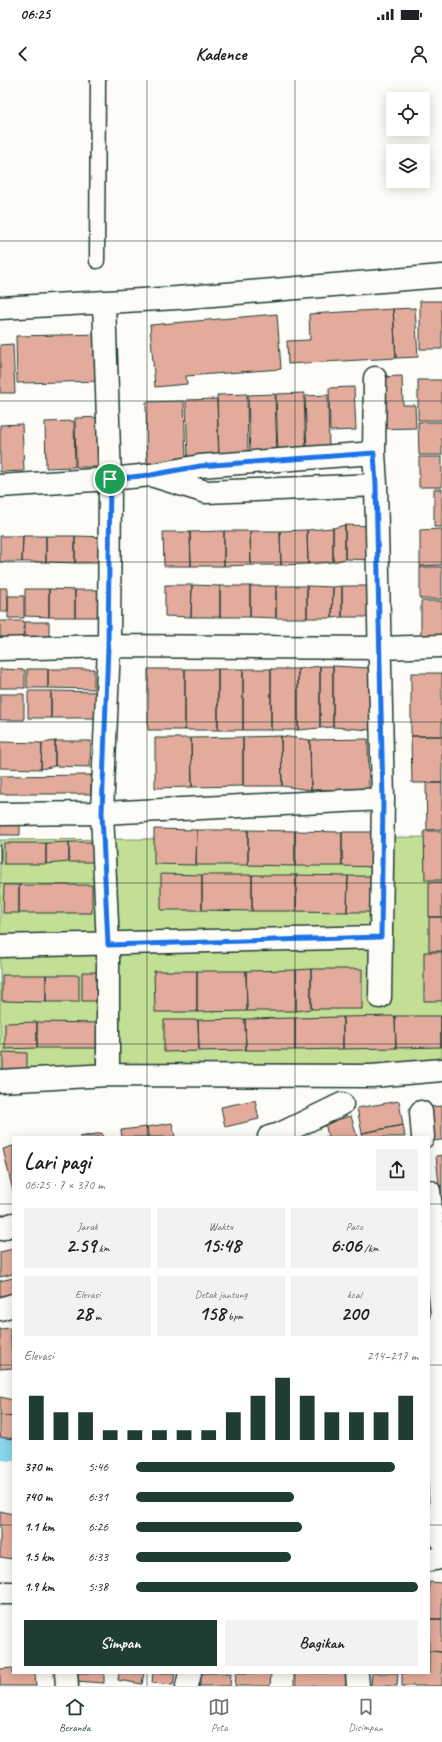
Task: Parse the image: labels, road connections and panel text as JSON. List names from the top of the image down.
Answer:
{
  "page": {
    "status": "06:25",
    "header": "Kadence",
    "heading": ["Lari pagi", "06:25 · 7 × 370 m"],
    "stats": [
      ["Jarak", "2.59 km"],
      ["Waktu", "15:48"],
      ["Pace", "6:06 /km"],
      ["Elevasi", "28 m"],
      ["Detak jantung", "158 bpm"],
      ["kcal", "200"]
    ],
    "chart": ["Elevasi", "214–217 m"],
    "list": [
      {
        "name": "370 m",
        "note": "5:46"
      },
      {
        "name": "740 m",
        "note": "6:31"
      },
      {
        "name": "1.1 km",
        "note": "6:26"
      },
      {
        "name": "1.5 km",
        "note": "6:33"
      },
      {
        "name": "1.9 km",
        "note": "5:38"
      }
    ],
    "buttons": ["Simpan", "Bagikan"],
    "tabs": ["Beranda", "Peta", "Disimpan"]
  }
}
